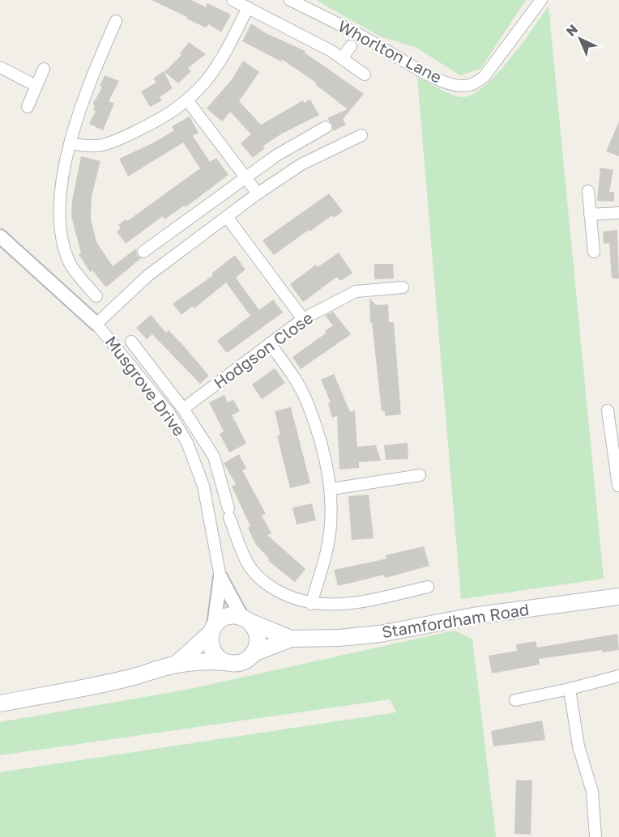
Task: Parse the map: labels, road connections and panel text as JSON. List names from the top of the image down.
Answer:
{
  "streets": {
    "main road": ["Stamfordham Road"],
    "street": ["Whorlton Lane", "Hodgson Close", "Musgrove Drive"]
  },
  "north": "top left"
}
